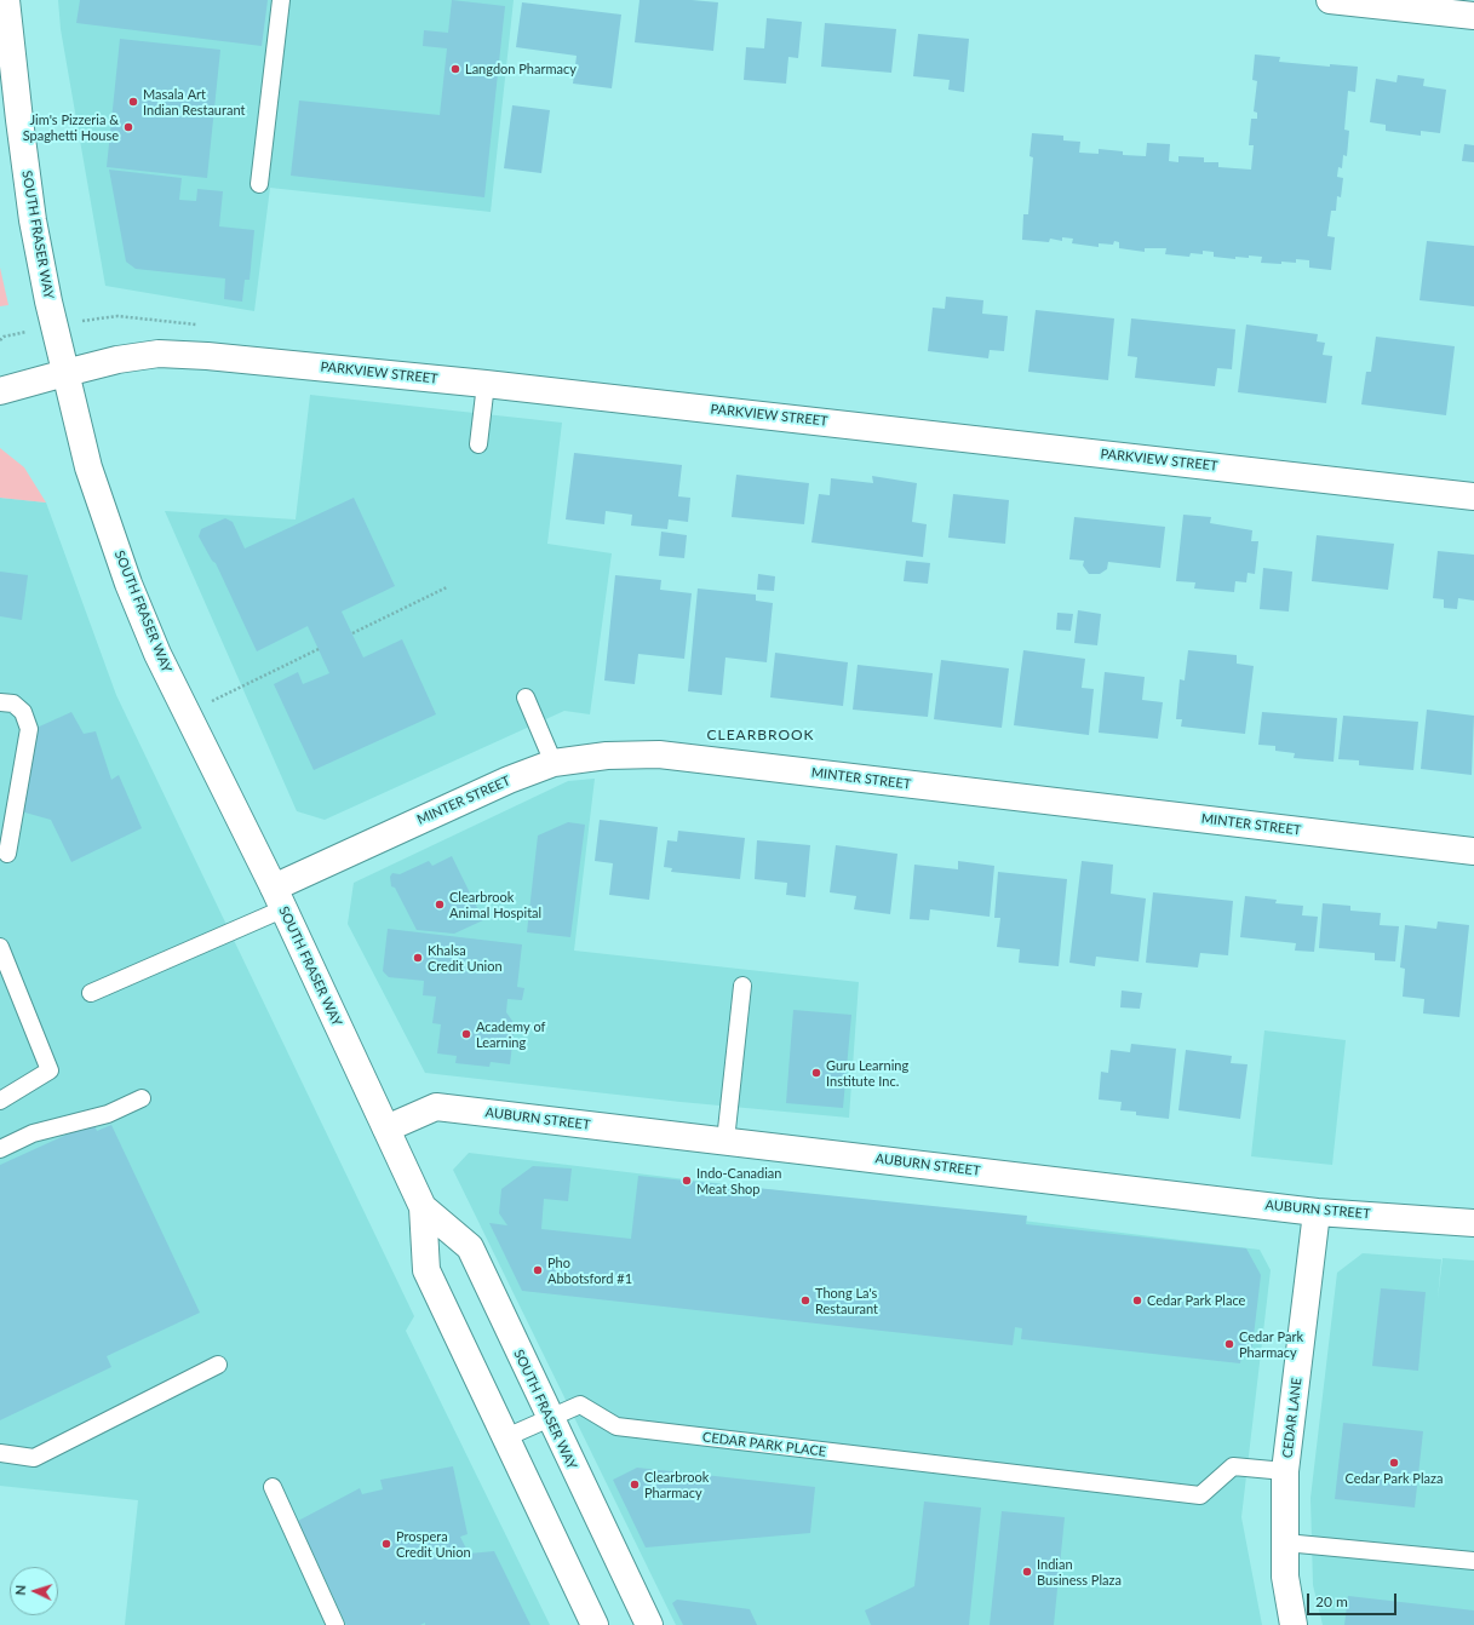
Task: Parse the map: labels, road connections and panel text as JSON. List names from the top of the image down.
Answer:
{
  "streets": {
    "street": [
      "SOUTH FRASER WAY",
      "PARKVIEW STREET",
      "MINTER STREET",
      "AUBURN STREET",
      "CEDAR LANE"
    ],
    "lane": ["CEDAR PARK PLACE"]
  },
  "crossings": [
    ["SOUTH FRASER WAY", "PARKVIEW STREET"],
    ["SOUTH FRASER WAY", "MINTER STREET"],
    ["SOUTH FRASER WAY", "AUBURN STREET"],
    ["SOUTH FRASER WAY", "CEDAR PARK PLACE"],
    ["AUBURN STREET", "CEDAR LANE"],
    ["CEDAR LANE", "CEDAR PARK PLACE"]
  ],
  "districts": ["CLEARBROOK"],
  "places": [
    "Langdon Pharmacy",
    "Masala Art Indian Restaurant",
    "Jim's Pizzeria & Spaghetti House",
    "Clearbrook Animal Hospital",
    "Khalsa Credit Union",
    "Academy of Learning",
    "Guru Learning Institute Inc.",
    "Indo-Canadian Meat Shop",
    "Pho Abbotsford #1",
    "Thong La's Restaurant",
    "Cedar Park Place",
    "Cedar Park Pharmacy",
    "Cedar Park Plaza",
    "Clearbrook Pharmacy",
    "Prospera Credit Union",
    "Indian Business Plaza"
  ],
  "scale_bar": "20 m",
  "north": "left"
}
